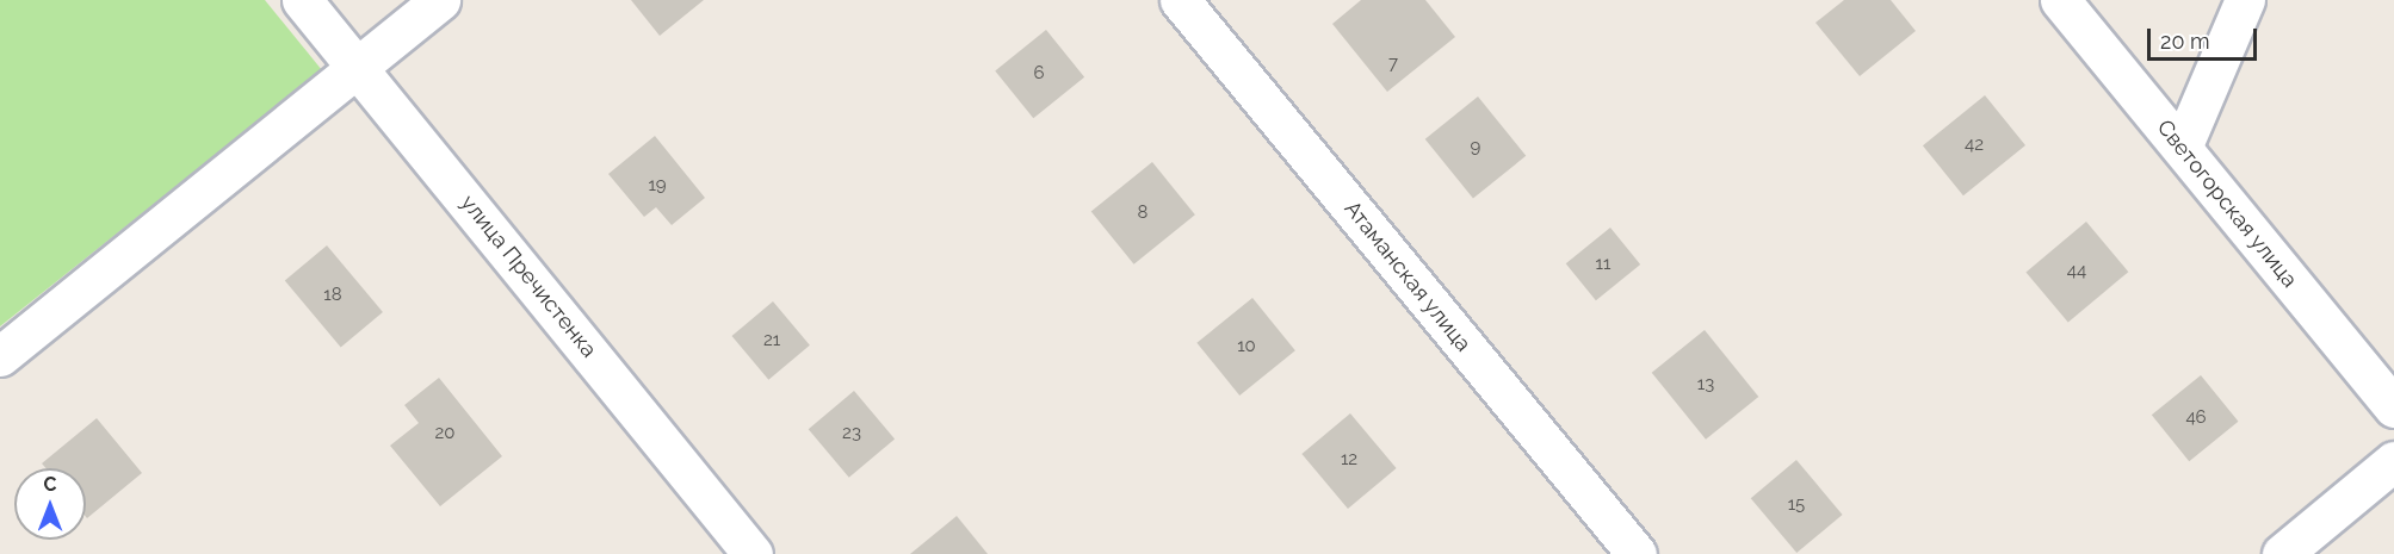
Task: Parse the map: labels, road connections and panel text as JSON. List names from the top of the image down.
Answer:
{
  "streets": {
    "street": ["Светогорская улица", "улица Пречистенка", "Атаманская улица"]
  },
  "house_numbers": [
    "7",
    "6",
    "42",
    "9",
    "19",
    "8",
    "11",
    "44",
    "18",
    "21",
    "10",
    "13",
    "46",
    "20",
    "23",
    "12",
    "15"
  ],
  "scale_bar": "20 m",
  "north": "top"
}
